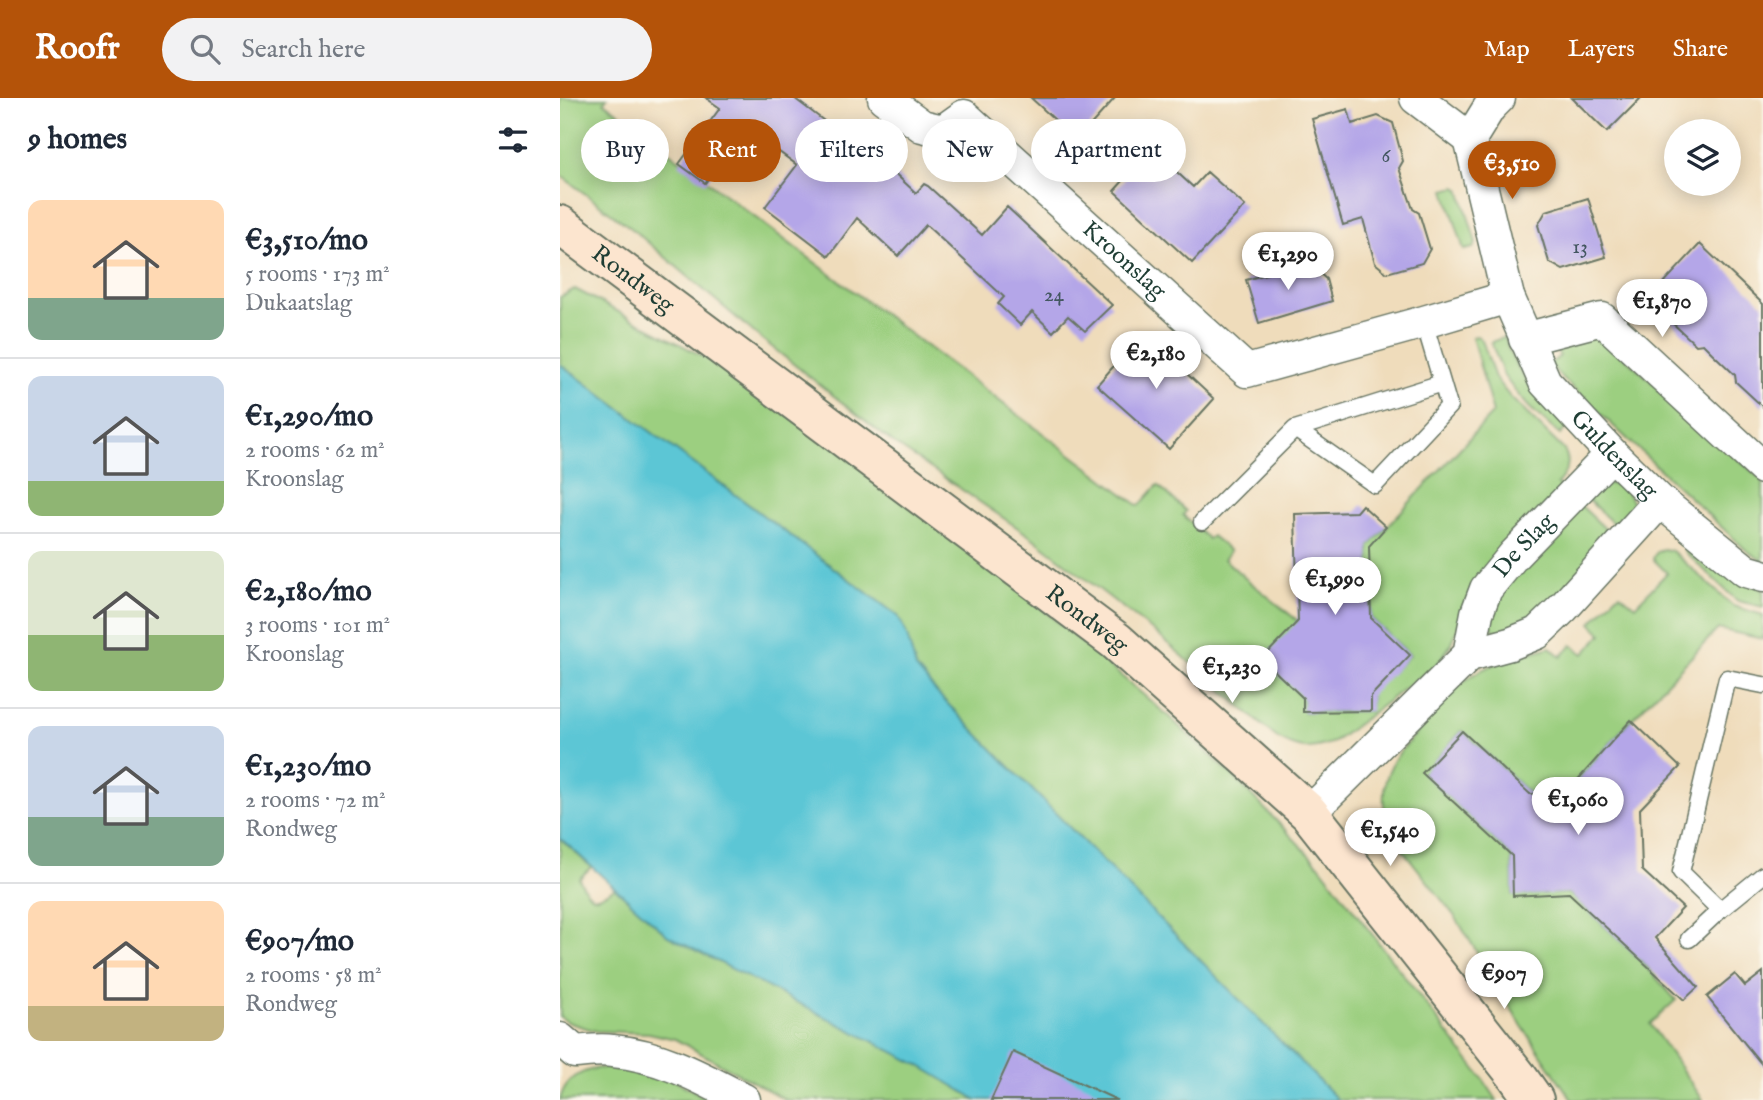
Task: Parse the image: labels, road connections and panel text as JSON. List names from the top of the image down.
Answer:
{
  "streets": {
    "main road": ["Rondweg"],
    "street": ["Kroonslag", "Guldenslag", "De Slag"]
  },
  "crossings": [
    ["Kroonslag", "Guldenslag"],
    ["Guldenslag", "De Slag"]
  ],
  "house_numbers": ["6", "13", "24"],
  "page": {
    "header": "Roofr",
    "search": "Search here",
    "nav": ["Map", "Layers", "Share"],
    "heading": "9 homes",
    "chip": [
      "Buy",
      "Rent",
      "Filters",
      "New",
      "Apartment"
    ],
    "price": [
      "€3,510",
      "€1,290",
      "€1,870",
      "€2,180",
      "€1,990",
      "€1,230",
      "€1,060",
      "€1,540",
      "€907"
    ],
    "list": [
      {
        "name": "€3,510/mo",
        "note": "5 rooms · 173 m² · Dukaatslag"
      },
      {
        "name": "€1,290/mo",
        "note": "2 rooms · 62 m² · Kroonslag"
      },
      {
        "name": "€2,180/mo",
        "note": "3 rooms · 101 m² · Kroonslag"
      },
      {
        "name": "€1,230/mo",
        "note": "2 rooms · 72 m² · Rondweg"
      },
      {
        "name": "€907/mo",
        "note": "2 rooms · 58 m² · Rondweg"
      }
    ]
  }
}
